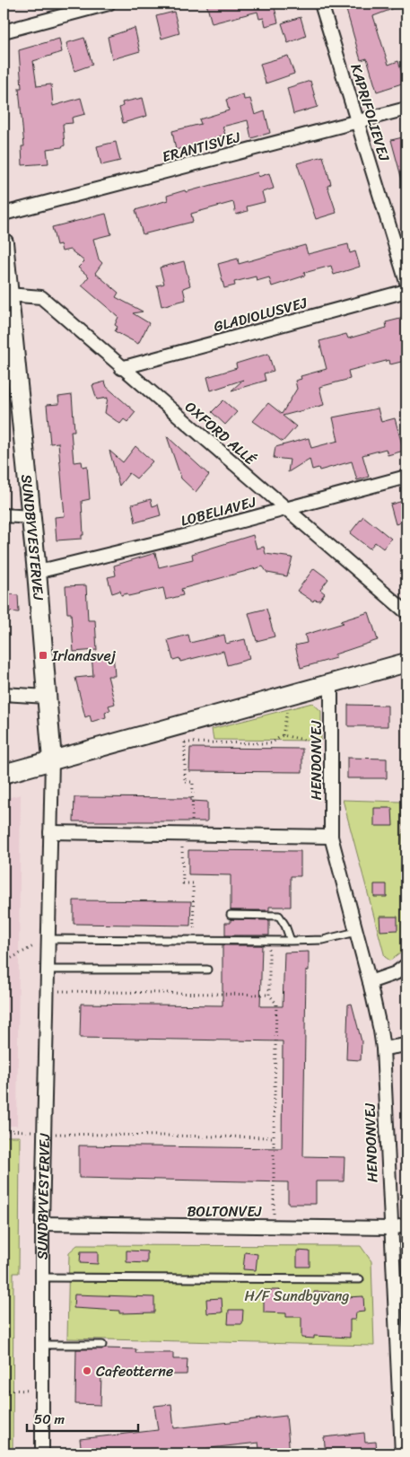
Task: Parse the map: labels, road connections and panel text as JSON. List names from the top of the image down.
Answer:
{
  "streets": {
    "street": [
      "KAPRIFOLIEVEJ",
      "ERANTISVEJ",
      "GLADIOLUSVEJ",
      "OXFORD ALLÉ",
      "LOBELIAVEJ",
      "SUNDBYVESTERVEJ",
      "HENDONVEJ",
      "BOLTONVEJ"
    ]
  },
  "crossings": [
    ["KAPRIFOLIEVEJ", "ERANTISVEJ"],
    ["GLADIOLUSVEJ", "OXFORD ALLÉ"],
    ["OXFORD ALLÉ", "LOBELIAVEJ"],
    ["OXFORD ALLÉ", "SUNDBYVESTERVEJ"],
    ["LOBELIAVEJ", "SUNDBYVESTERVEJ"],
    ["SUNDBYVESTERVEJ", "BOLTONVEJ"],
    ["HENDONVEJ", "BOLTONVEJ"]
  ],
  "parks": ["H/F Sundbyvang"],
  "places": {
    "transit": ["Irlandsvej"],
    "other": ["Cafeotterne"]
  },
  "scale_bar": "50 m"
}
